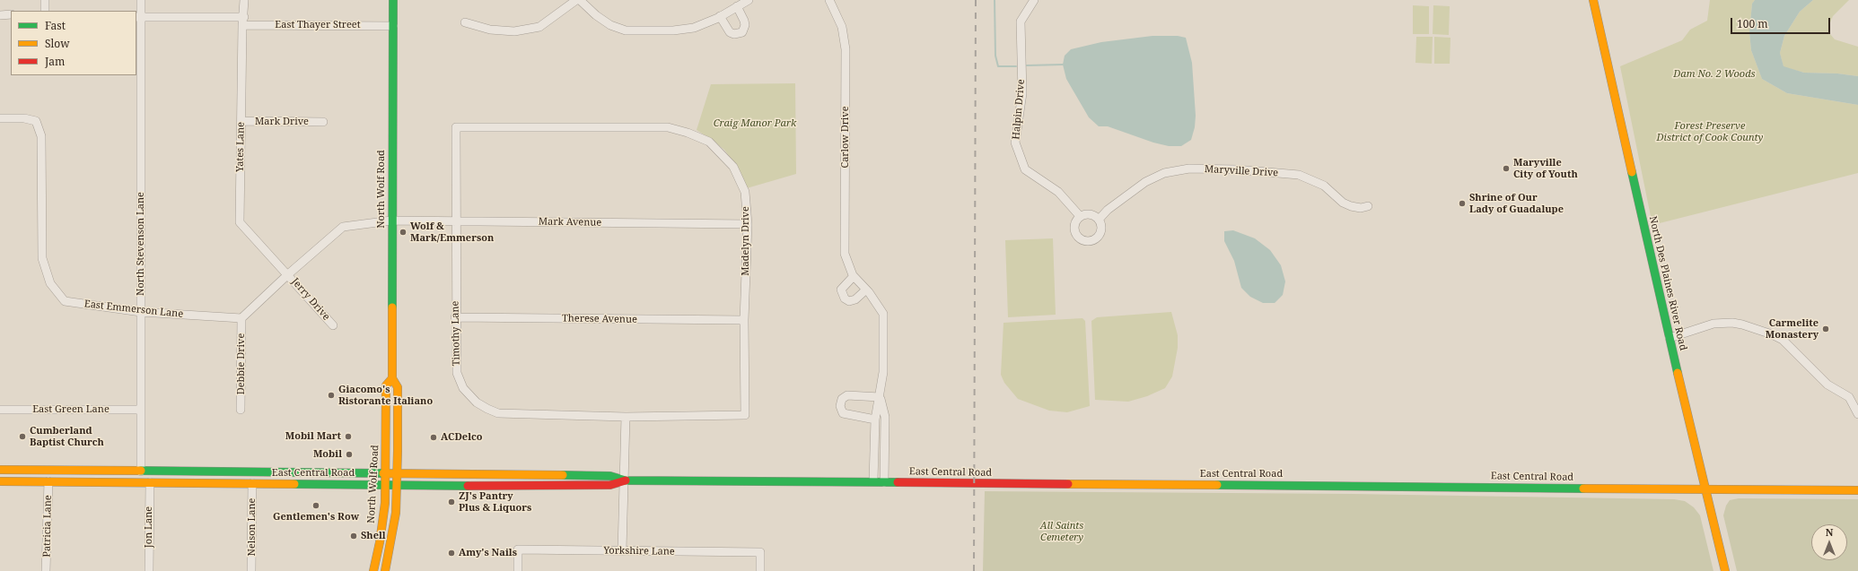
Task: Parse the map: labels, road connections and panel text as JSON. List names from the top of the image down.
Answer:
{
  "streets": {
    "main road": ["North Wolf Road", "North Des Plaines River Road", "East Central Road"],
    "street": [
      "East Thayer Street",
      "Halpin Drive",
      "Mark Drive",
      "Carlow Drive",
      "Yates Lane",
      "Maryville Drive",
      "Mark Avenue",
      "Madelyn Drive",
      "North Stevenson Lane",
      "Jerry Drive",
      "East Emmerson Lane",
      "Therese Avenue",
      "Timothy Lane",
      "Debbie Drive",
      "East Green Lane",
      "Patricia Lane",
      "Jon Lane",
      "Nelson Lane",
      "Yorkshire Lane"
    ]
  },
  "crossings": [
    ["East Thayer Street", "Yates Lane"],
    ["East Thayer Street", "North Wolf Road"],
    ["East Thayer Street", "North Stevenson Lane"],
    ["Halpin Drive", "Maryville Drive"],
    ["Mark Drive", "Yates Lane"],
    ["Carlow Drive", "East Central Road"],
    ["Yates Lane", "Jerry Drive"],
    ["North Wolf Road", "Mark Avenue"],
    ["North Wolf Road", "East Central Road"],
    ["Mark Avenue", "Madelyn Drive"],
    ["Mark Avenue", "Timothy Lane"],
    ["Madelyn Drive", "Therese Avenue"],
    ["Madelyn Drive", "Timothy Lane"],
    ["North Stevenson Lane", "East Emmerson Lane"],
    ["North Stevenson Lane", "East Green Lane"],
    ["North Stevenson Lane", "East Central Road"],
    ["North Des Plaines River Road", "East Central Road"],
    ["East Emmerson Lane", "Debbie Drive"],
    ["Therese Avenue", "Timothy Lane"],
    ["East Central Road", "Patricia Lane"],
    ["East Central Road", "Jon Lane"],
    ["East Central Road", "Nelson Lane"]
  ],
  "parks": [
    "Dam No. 2 Woods",
    "Craig Manor Park",
    "Forest Preserve District of Cook County",
    "All Saints Cemetery"
  ],
  "places": [
    "Maryville City of Youth",
    "Shrine of Our Lady of Guadalupe",
    "Wolf & Mark/Emmerson",
    "Carmelite Monastery",
    "Giacomo's Ristorante Italiano",
    "Cumberland Baptist Church",
    "Mobil Mart",
    "ACDelco",
    "Mobil",
    "ZJ's Pantry Plus & Liquors",
    "Gentlemen's Row",
    "Shell",
    "Amy's Nails"
  ],
  "legend": ["Fast", "Slow", "Jam"],
  "scale_bar": "100 m",
  "north": "top"
}
